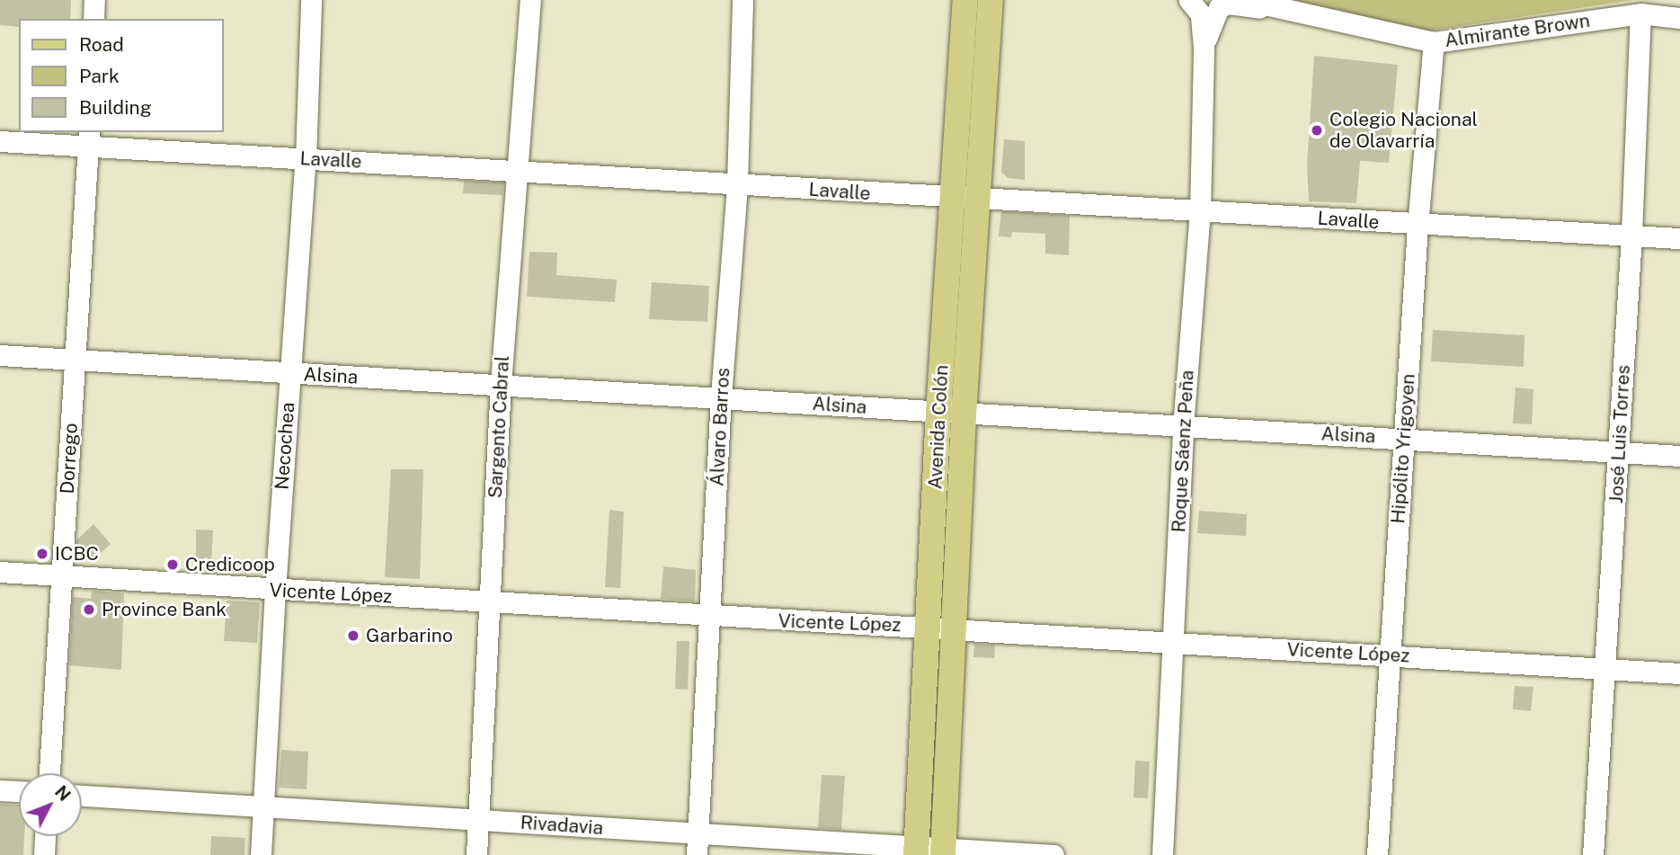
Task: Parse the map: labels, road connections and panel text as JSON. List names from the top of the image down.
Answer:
{
  "streets": {
    "main road": ["Avenida Colón"],
    "street": [
      "Almirante Brown",
      "Lavalle",
      "Alsina",
      "Sargento Cabral",
      "Álvaro Barros",
      "José Luis Torres",
      "Necochea",
      "Hipólito Yrigoyen",
      "Roque Sáenz Peña",
      "Dorrego",
      "Vicente López",
      "Rivadavia"
    ]
  },
  "crossings": [
    ["Almirante Brown", "José Luis Torres"],
    ["Almirante Brown", "Hipólito Yrigoyen"],
    ["Lavalle", "Sargento Cabral"],
    ["Lavalle", "Álvaro Barros"],
    ["Lavalle", "Avenida Colón"],
    ["Lavalle", "José Luis Torres"],
    ["Lavalle", "Necochea"],
    ["Lavalle", "Hipólito Yrigoyen"],
    ["Lavalle", "Roque Sáenz Peña"],
    ["Lavalle", "Dorrego"],
    ["Alsina", "Sargento Cabral"],
    ["Alsina", "Álvaro Barros"],
    ["Alsina", "Avenida Colón"],
    ["Alsina", "José Luis Torres"],
    ["Alsina", "Necochea"],
    ["Alsina", "Hipólito Yrigoyen"],
    ["Alsina", "Roque Sáenz Peña"],
    ["Alsina", "Dorrego"],
    ["Sargento Cabral", "Vicente López"],
    ["Sargento Cabral", "Rivadavia"],
    ["Álvaro Barros", "Vicente López"],
    ["Álvaro Barros", "Rivadavia"],
    ["Avenida Colón", "Vicente López"],
    ["Avenida Colón", "Rivadavia"],
    ["José Luis Torres", "Vicente López"],
    ["Necochea", "Vicente López"],
    ["Necochea", "Rivadavia"],
    ["Hipólito Yrigoyen", "Vicente López"],
    ["Roque Sáenz Peña", "Vicente López"],
    ["Dorrego", "Vicente López"]
  ],
  "places": [
    "Colegio Nacional de Olavarría",
    "ICBC",
    "Credicoop",
    "Province Bank",
    "Garbarino"
  ],
  "legend": ["Road", "Park", "Building"],
  "north": "top right"
}
